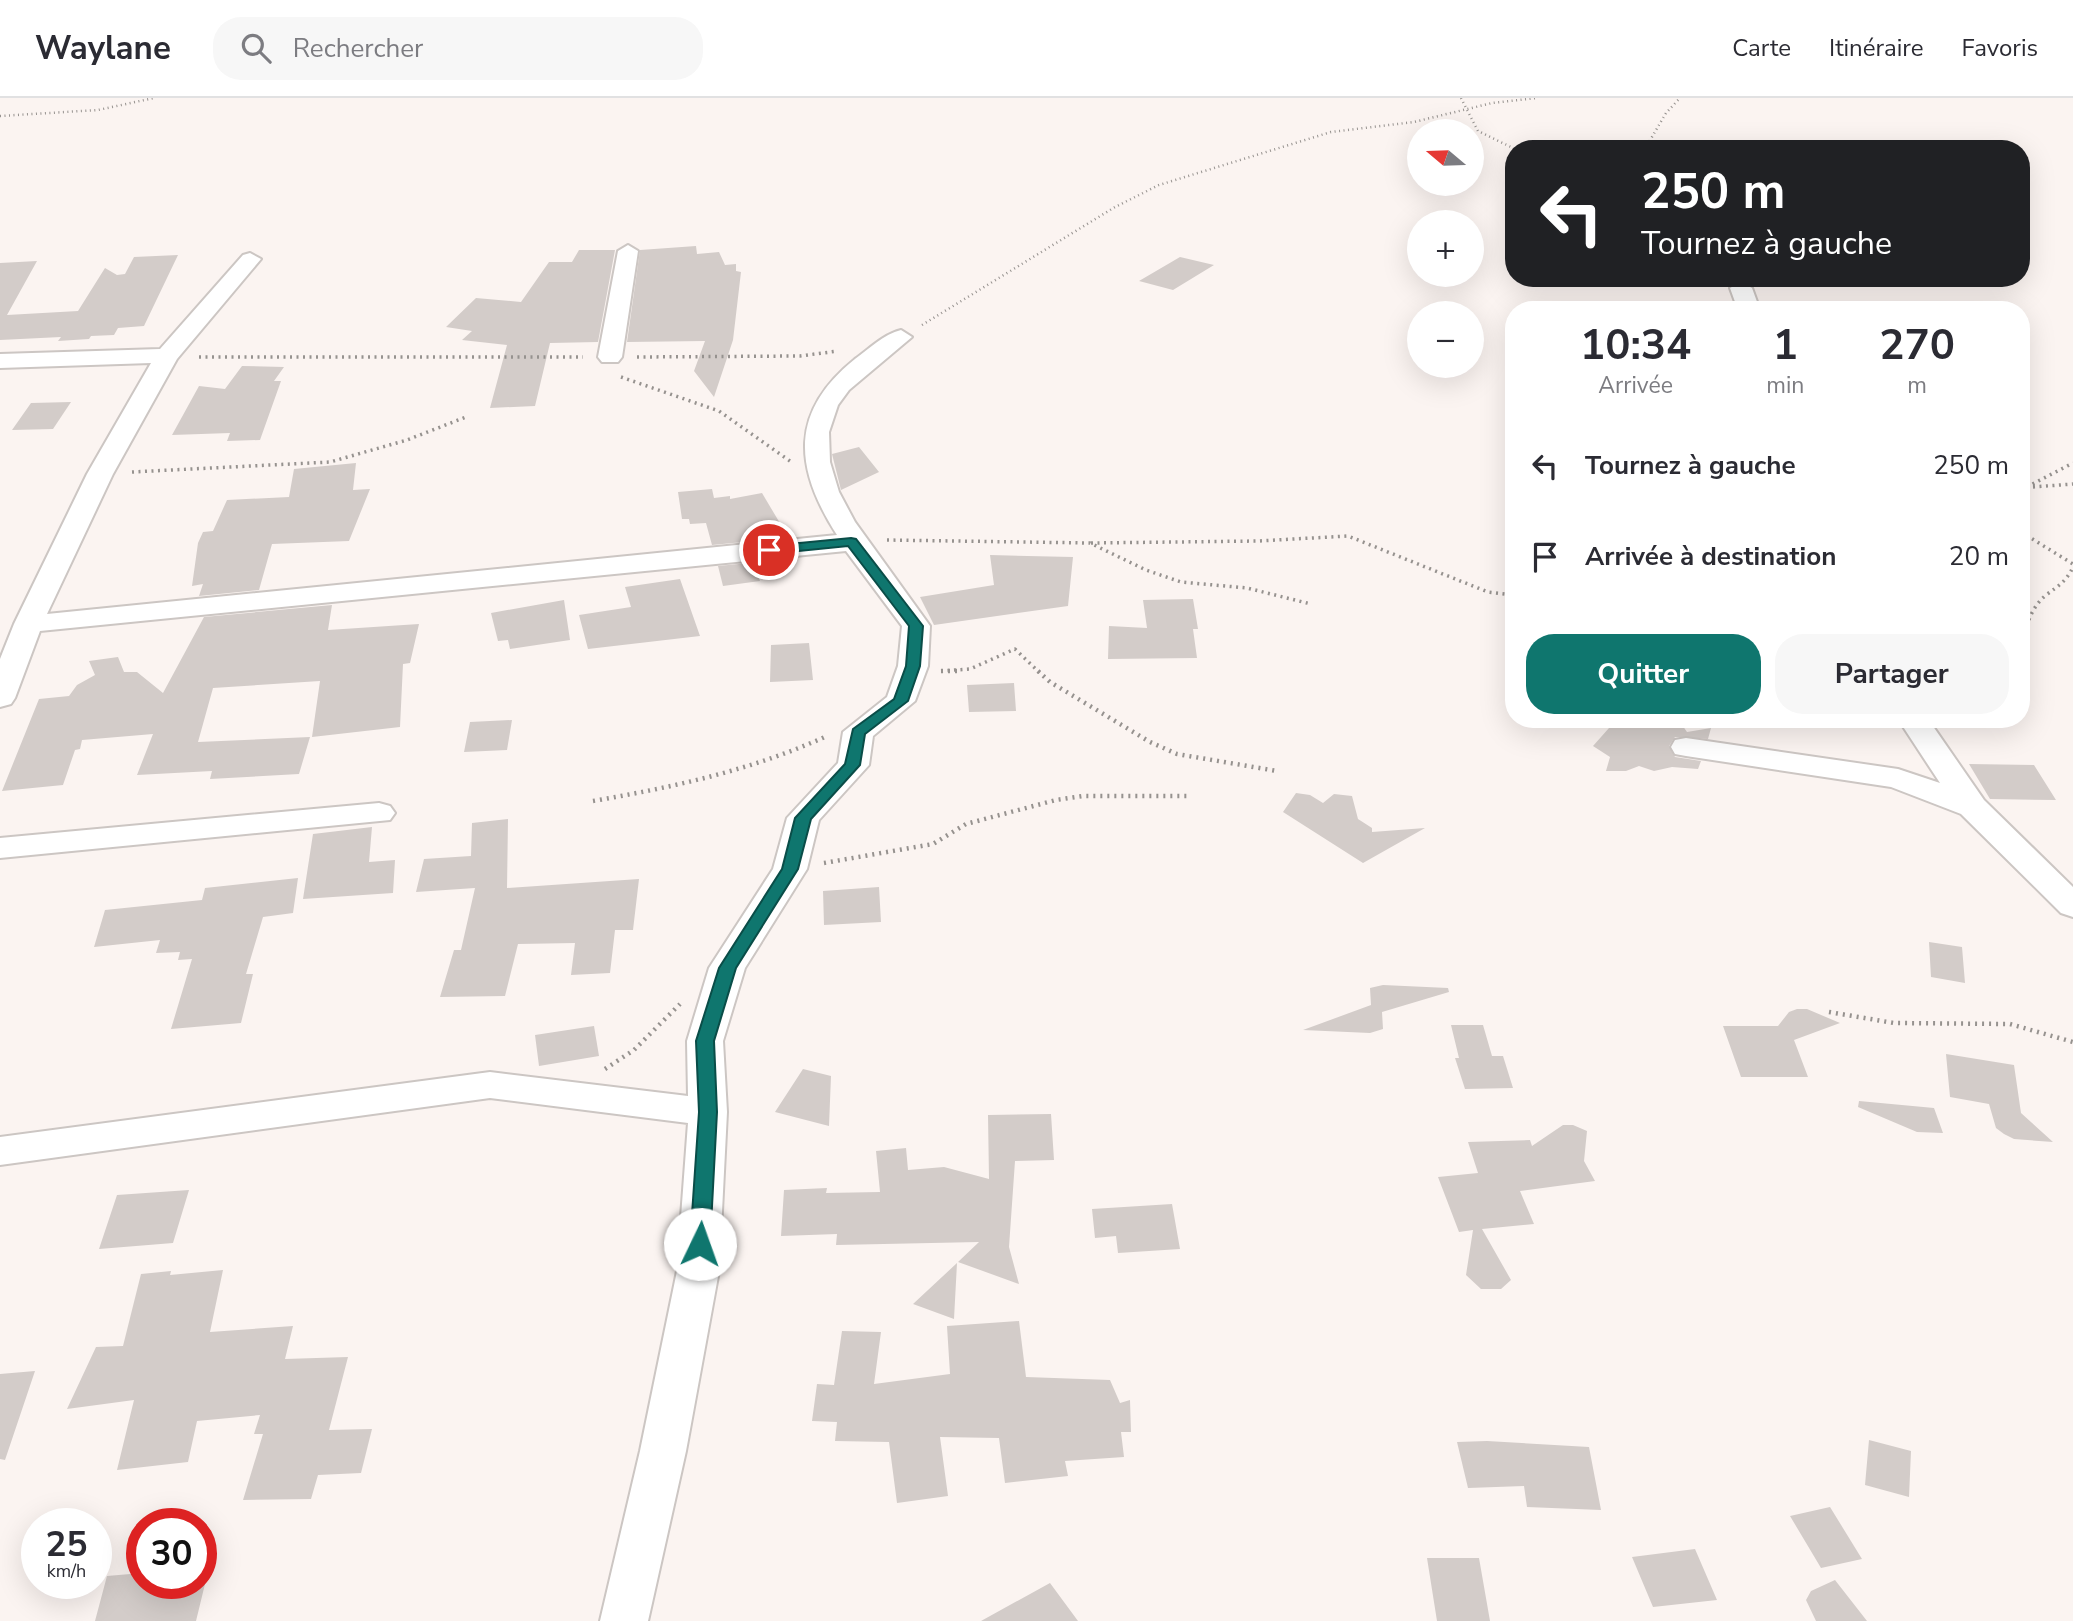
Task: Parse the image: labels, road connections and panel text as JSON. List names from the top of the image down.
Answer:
{
  "north": "left",
  "page": {
    "header": "Waylane",
    "search": "Rechercher",
    "nav": ["Carte", "Itinéraire", "Favoris"],
    "map_buttons": ["+", "−"],
    "turn": ["250 m", "Tournez à gauche"],
    "eta": [
      "10:34",
      "Arrivée",
      "1",
      "min",
      "270",
      "m"
    ],
    "list": [
      {
        "name": "Tournez à gauche",
        "value": "250 m"
      },
      {
        "name": "Arrivée à destination",
        "value": "20 m"
      }
    ],
    "buttons": ["Quitter", "Partager"],
    "speed": "25 km/h",
    "limit": "30"
  }
}
